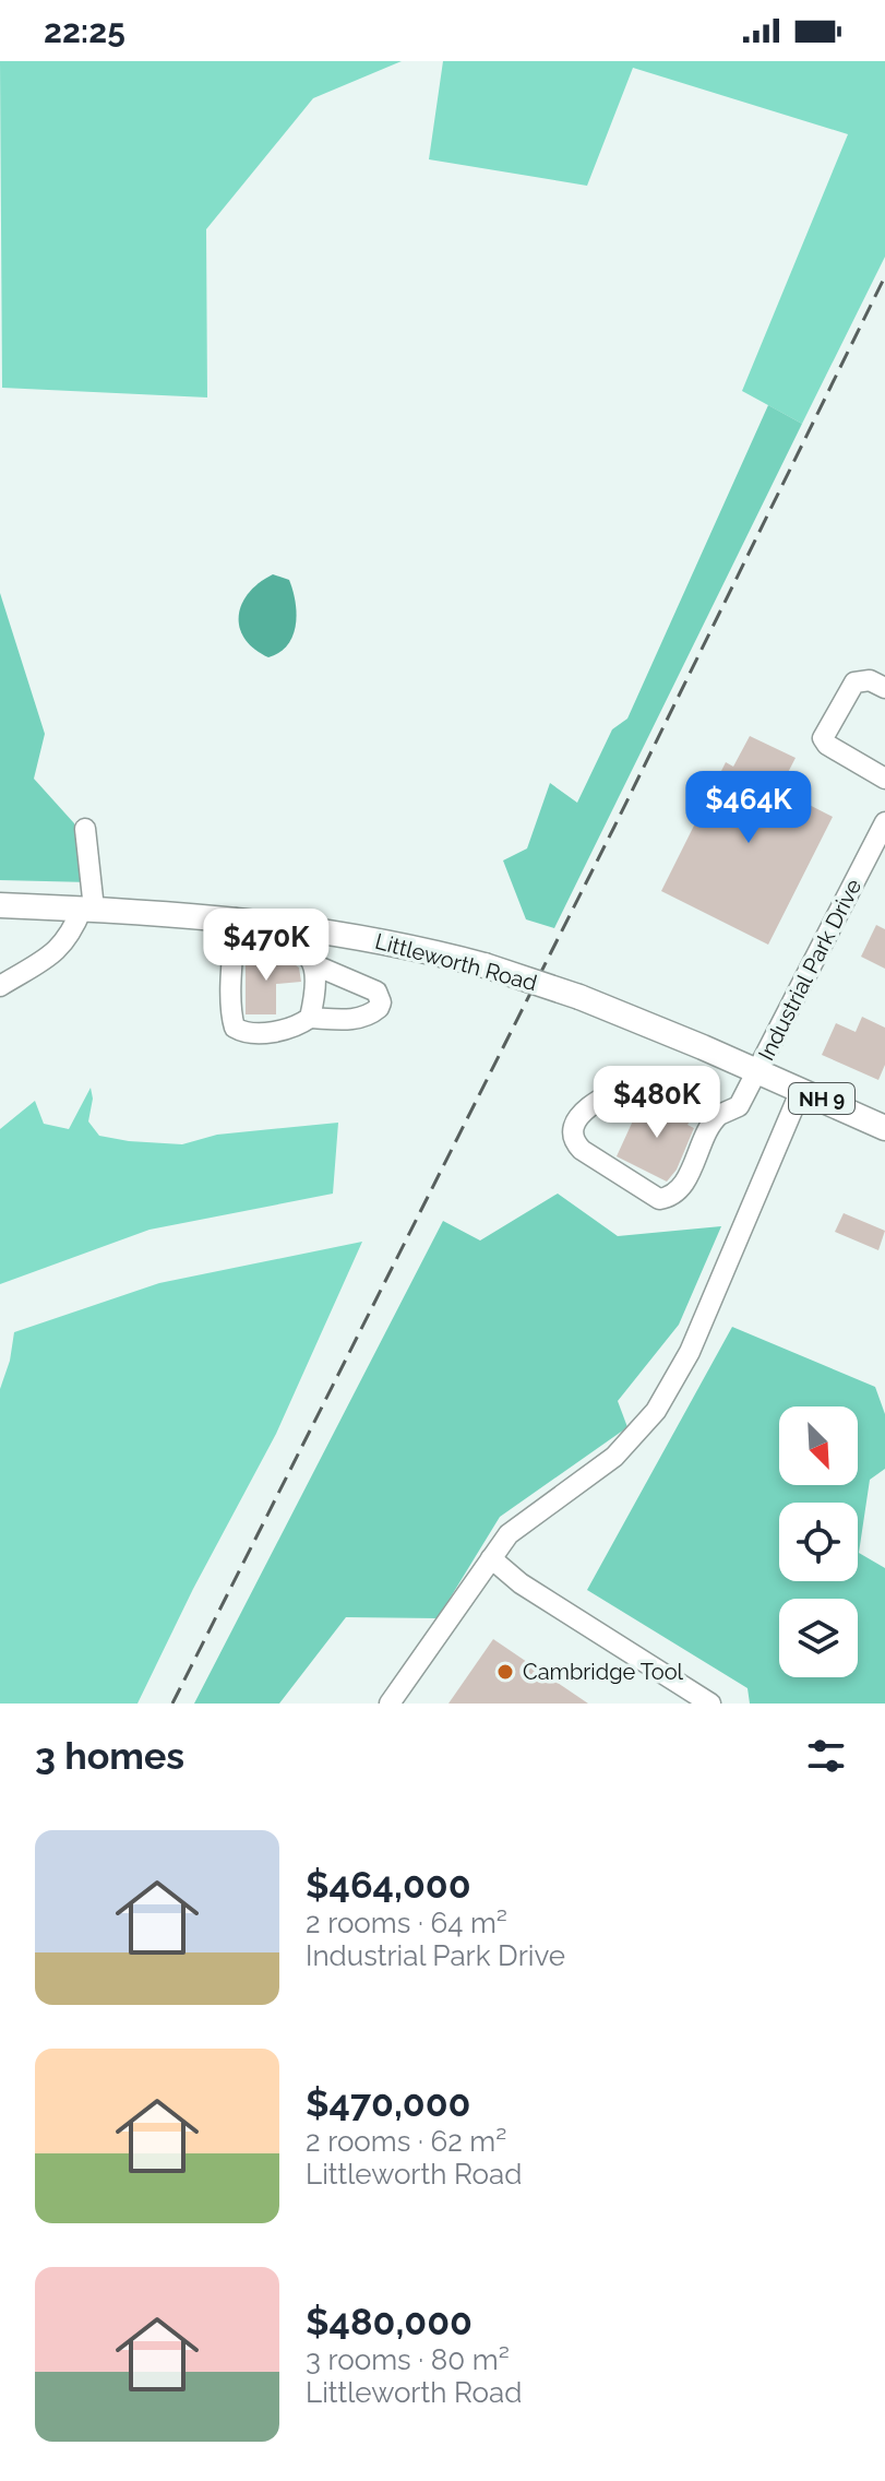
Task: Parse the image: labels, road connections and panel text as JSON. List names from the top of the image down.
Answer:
{
  "streets": {
    "main road": ["Littleworth Road", "NH 9"],
    "street": ["Industrial Park Drive"]
  },
  "crossings": [
    ["Littleworth Road", "Industrial Park Drive"]
  ],
  "places": ["Cambridge Tool"],
  "north": "bottom right",
  "page": {
    "status": "22:25",
    "price": ["$464K", "$470K", "$480K"],
    "heading": "3 homes",
    "list": [
      {
        "name": "$464,000",
        "note": "2 rooms · 64 m² · Industrial Park Drive"
      },
      {
        "name": "$470,000",
        "note": "2 rooms · 62 m² · Littleworth Road"
      },
      {
        "name": "$480,000",
        "note": "3 rooms · 80 m² · Littleworth Road"
      }
    ]
  }
}
